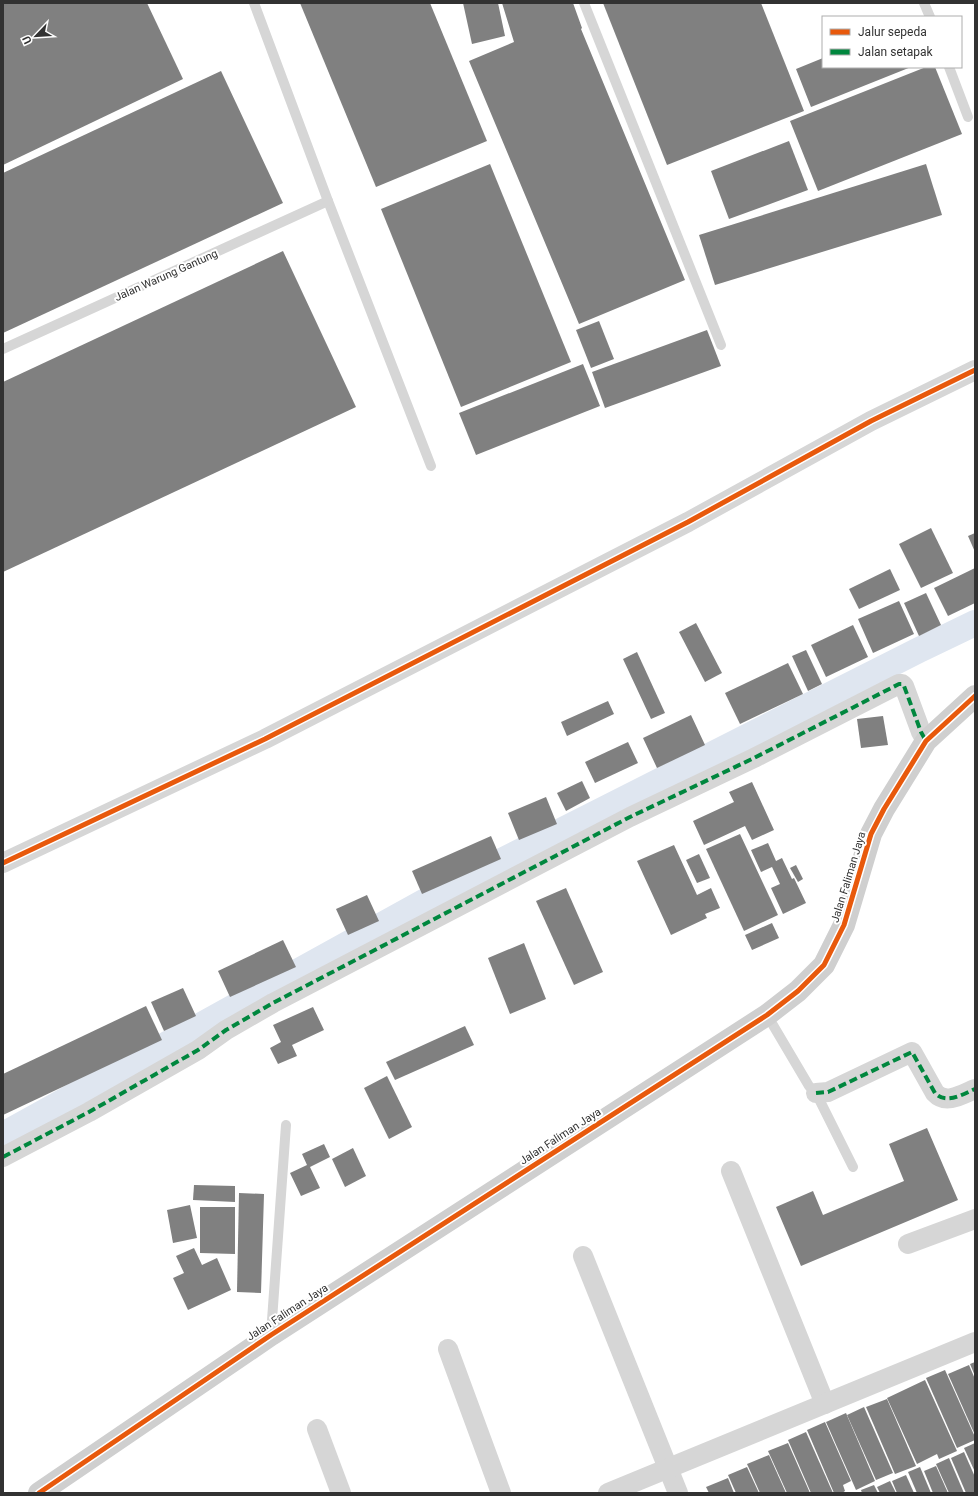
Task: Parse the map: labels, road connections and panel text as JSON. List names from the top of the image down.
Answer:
{
  "streets": {
    "street": ["Jalan Faliman Jaya"],
    "lane": ["Jalan Warung Gantung"]
  },
  "legend": ["Jalur sepeda", "Jalan setapak"],
  "north": "bottom left"
}
